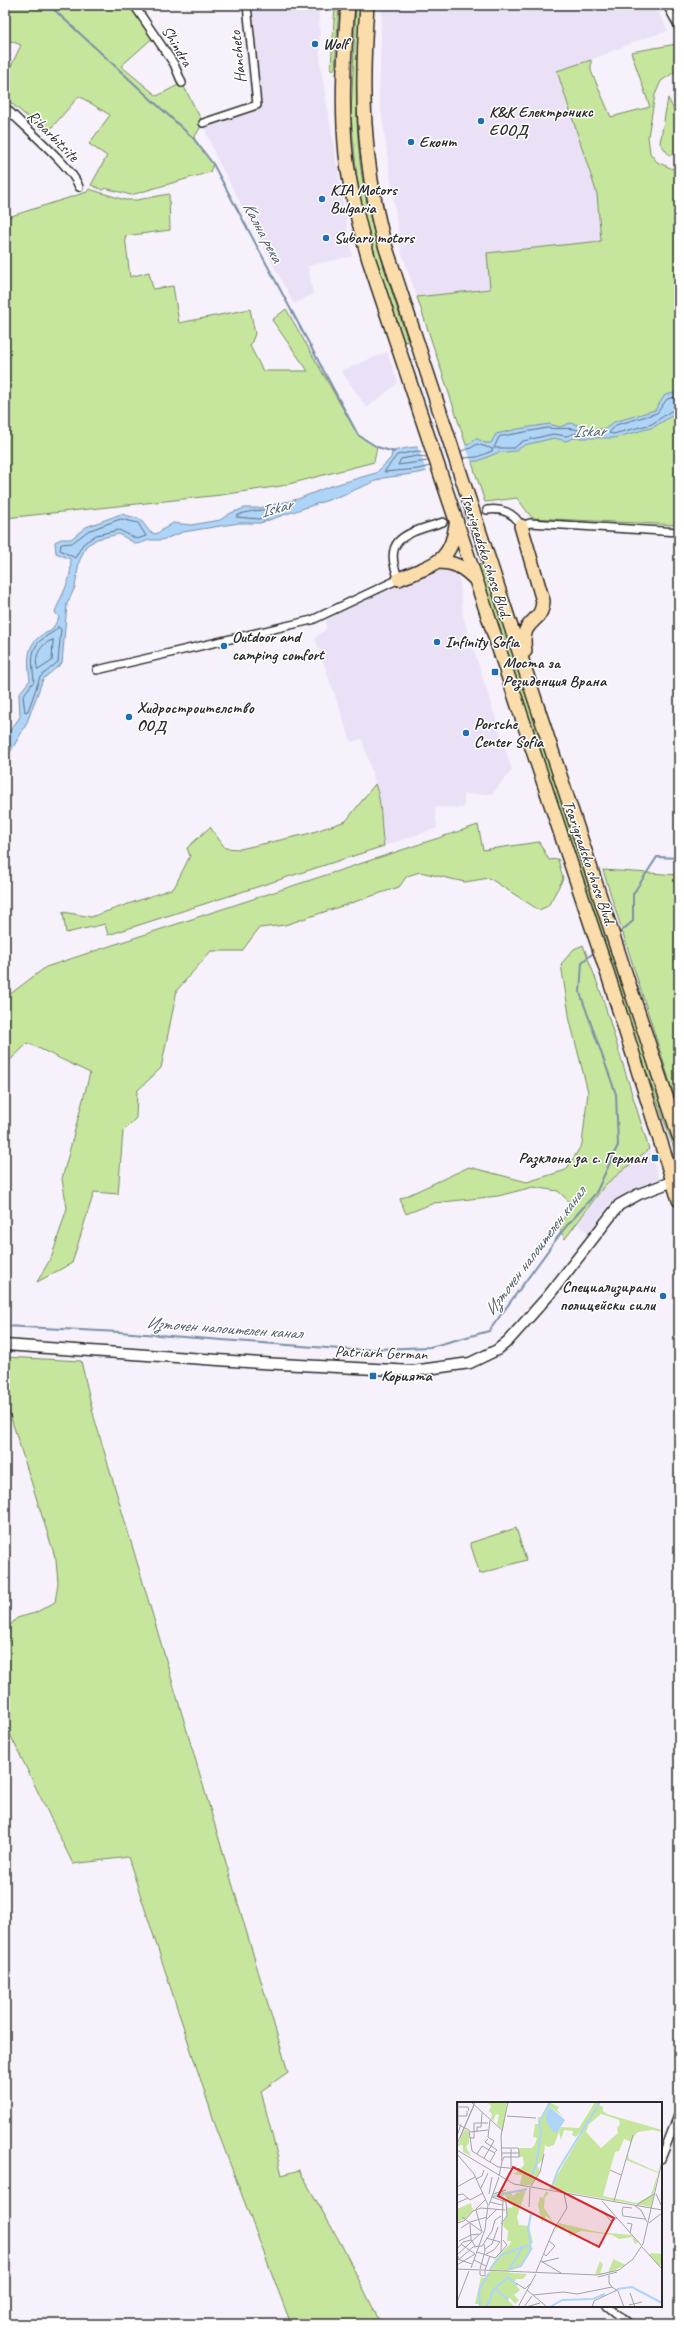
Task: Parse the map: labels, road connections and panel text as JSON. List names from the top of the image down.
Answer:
{
  "streets": {
    "highway": ["Tsarigradsko shose Blvd."],
    "street": [
      "Shindra",
      "Hancheto",
      "Ribarbitsite",
      "Patriarh German"
    ]
  },
  "crossings": [
    ["Tsarigradsko shose Blvd.", "Patriarh German"]
  ],
  "water": ["Кална река", "Iskar", "Източен напоителен канал"],
  "places": {
    "other": [
      "Wolf",
      "K&K Електроникс ЕООД",
      "Еконт",
      "KIA Motors Bulgaria",
      "Subaru motors",
      "Infinity Sofia",
      "Outdoor and camping comfort",
      "Хидростроителство ООД",
      "Porsche Center Sofia",
      "Специализирани полицейски сили"
    ],
    "transit": ["Моста за Резиденция Врана", "Разклона за с. Герман", "Корията"]
  }
}
